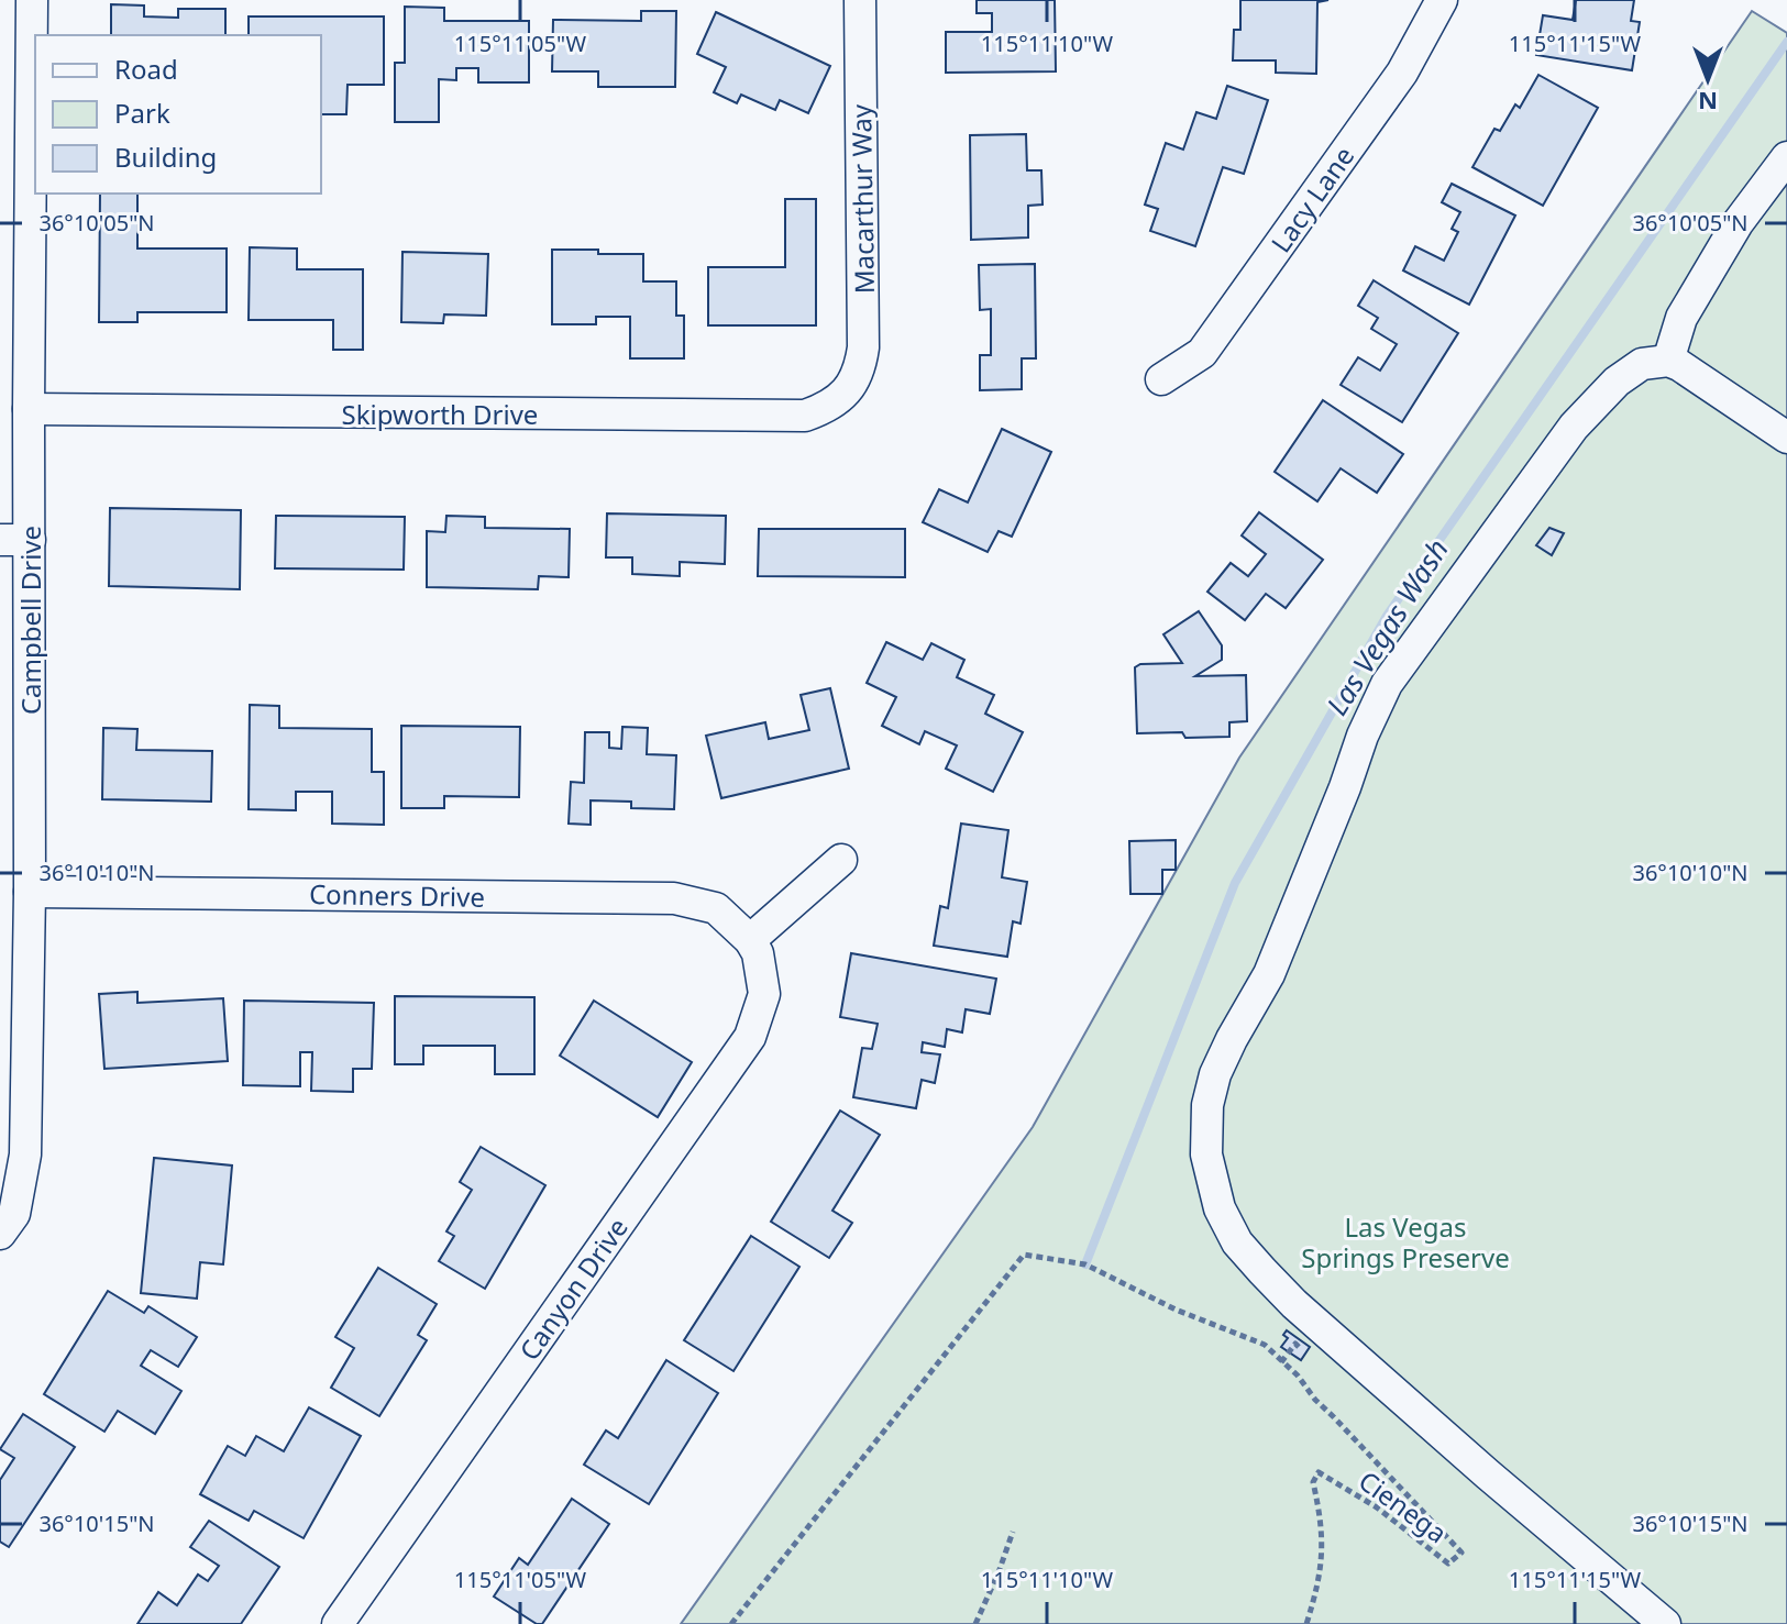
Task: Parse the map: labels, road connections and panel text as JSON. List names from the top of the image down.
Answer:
{
  "streets": {
    "street": [
      "Macarthur Way",
      "Lacy Lane",
      "Skipworth Drive",
      "Campbell Drive",
      "Conners Drive",
      "Canyon Drive"
    ],
    "path": ["Cienega"]
  },
  "crossings": [
    ["Macarthur Way", "Skipworth Drive"],
    ["Skipworth Drive", "Campbell Drive"],
    ["Campbell Drive", "Conners Drive"],
    ["Conners Drive", "Canyon Drive"]
  ],
  "water": ["Las Vegas Wash"],
  "parks": ["Las Vegas Springs Preserve"],
  "legend": ["Road", "Park", "Building"],
  "north": "bottom",
  "coordinates": [
    "115°11'05\"W",
    "115°11'10\"W",
    "115°11'15\"W",
    "36°10'05\"N",
    "36°10'10\"N",
    "36°10'15\"N"
  ]
}
